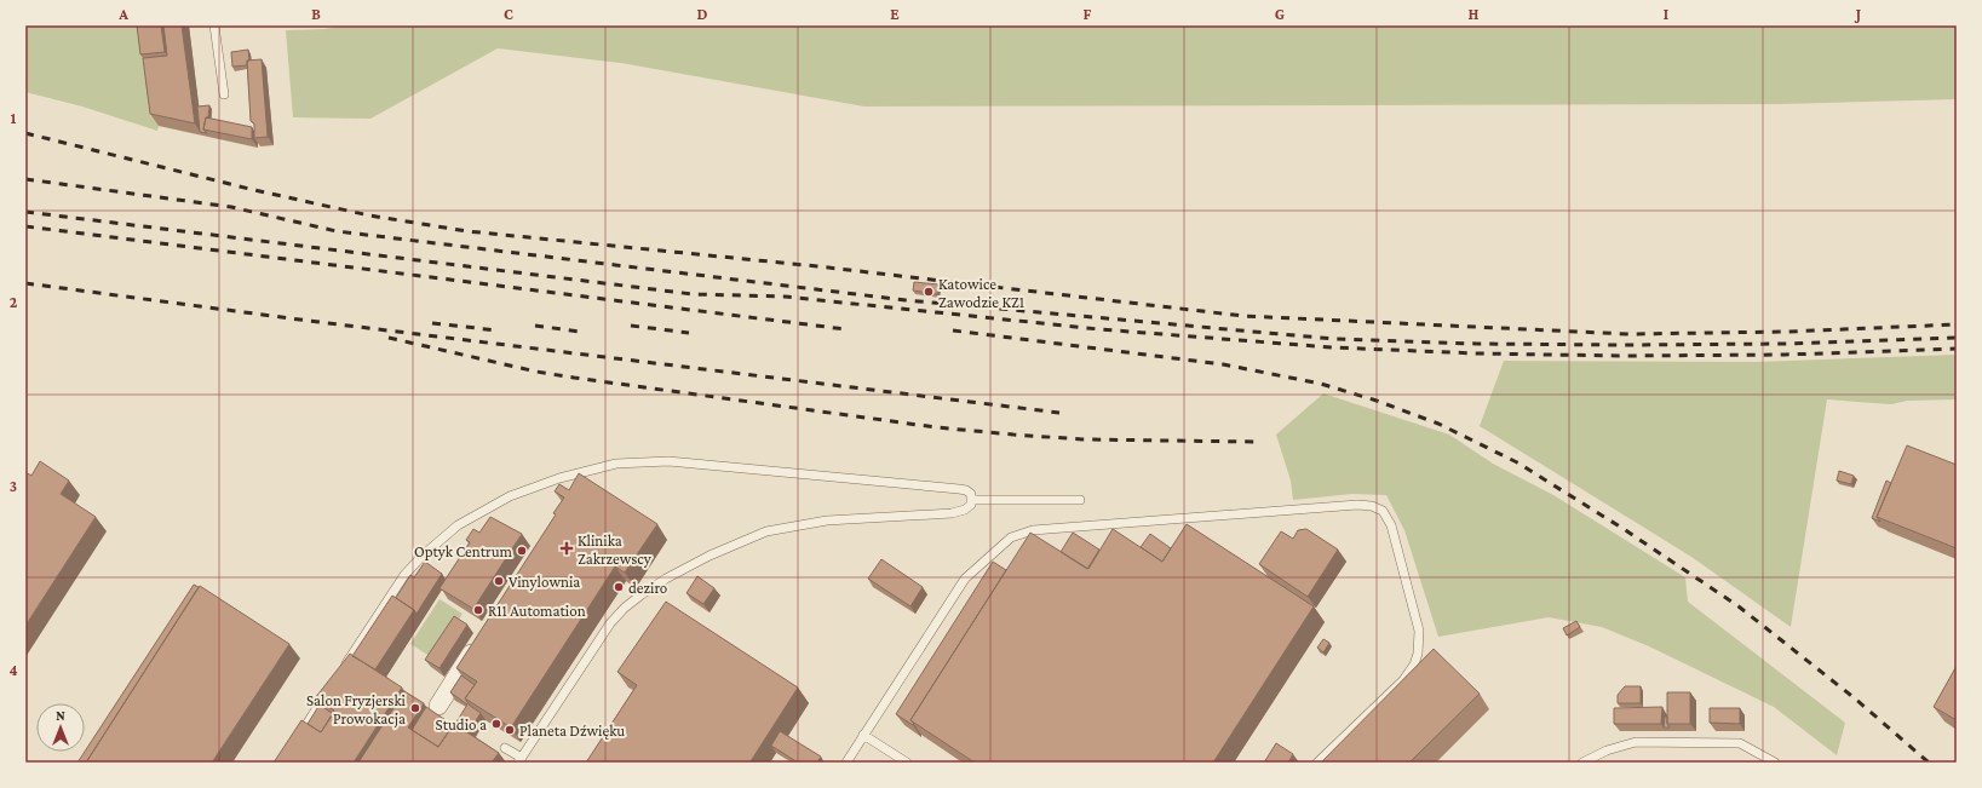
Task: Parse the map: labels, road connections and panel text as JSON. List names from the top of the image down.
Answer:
{
  "places": {
    "other": [
      "Katowice Zawodzie KZ1",
      "Optyk Centrum",
      "Vinylownia",
      "deziro",
      "R11 Automation",
      "Salon Fryzjerski Prowokacja",
      "Studio a",
      "Planeta Dźwięku"
    ],
    "health": ["Klinika Zakrzewscy"]
  },
  "north": "top",
  "grid": {
    "columns": [
      "A",
      "B",
      "C",
      "D",
      "E",
      "F",
      "G",
      "H",
      "I",
      "J"
    ],
    "rows": [
      "1",
      "2",
      "3",
      "4"
    ]
  }
}
